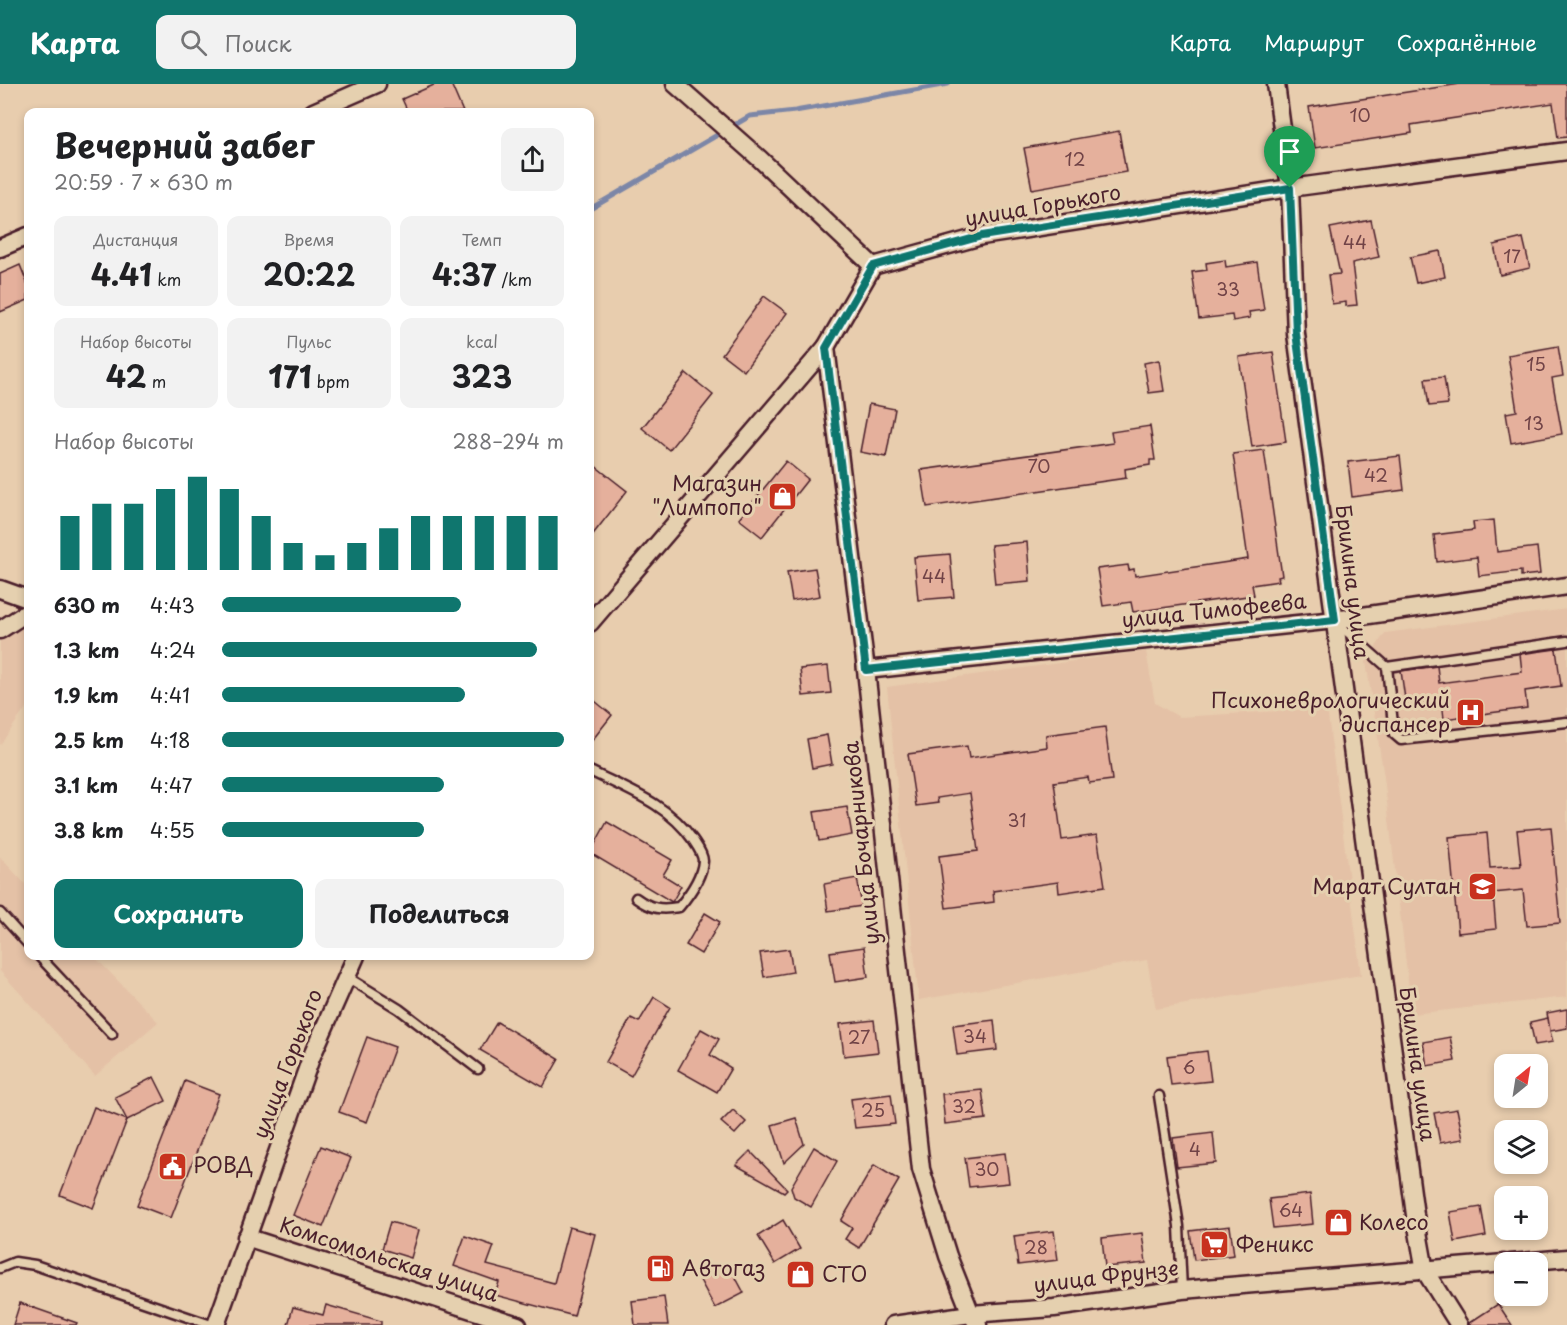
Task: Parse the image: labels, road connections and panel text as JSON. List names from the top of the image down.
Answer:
{
  "streets": {
    "street": [
      "улица Горького",
      "Брилина улица",
      "улица Тимофеева",
      "улица Бочарникова",
      "Комсомольская улица",
      "улица Фрунзе"
    ]
  },
  "crossings": [
    ["улица Горького", "Брилина улица"],
    ["улица Горького", "Комсомольская улица"],
    ["Брилина улица", "улица Тимофеева"],
    ["Брилина улица", "улица Фрунзе"],
    ["улица Тимофеева", "улица Бочарникова"],
    ["улица Бочарникова", "улица Фрунзе"]
  ],
  "places": {
    "shop": ["Магазин \"Лимпопо\"", "Колесо", "СТО"],
    "hospital": ["Психоневрологический диспансер"],
    "school or university": ["Марат Султан"],
    "public building": ["РОВД"],
    "supermarket": ["Феникс"],
    "fuel station": ["Автогаз"]
  },
  "house_numbers": [
    "10",
    "12",
    "44",
    "17",
    "33",
    "15",
    "13",
    "70",
    "42",
    "44",
    "31",
    "34",
    "27",
    "6",
    "32",
    "25",
    "4",
    "30",
    "64",
    "28"
  ],
  "north": "top right",
  "page": {
    "header": "Карта",
    "search": "Поиск",
    "nav": ["Карта", "Маршрут", "Сохранённые"],
    "heading": ["Вечерний забег", "20:59 · 7 × 630 m"],
    "stats": [
      ["Дистанция", "4.41 km"],
      ["Время", "20:22"],
      ["Темп", "4:37 /km"],
      ["Набор высоты", "42 m"],
      ["Пульс", "171 bpm"],
      ["kcal", "323"]
    ],
    "chart": ["Набор высоты", "288–294 m"],
    "list": [
      {
        "name": "630 m",
        "note": "4:43"
      },
      {
        "name": "1.3 km",
        "note": "4:24"
      },
      {
        "name": "1.9 km",
        "note": "4:41"
      },
      {
        "name": "2.5 km",
        "note": "4:18"
      },
      {
        "name": "3.1 km",
        "note": "4:47"
      },
      {
        "name": "3.8 km",
        "note": "4:55"
      }
    ],
    "buttons": ["Сохранить", "Поделиться"],
    "map_buttons": ["+", "−"]
  }
}
